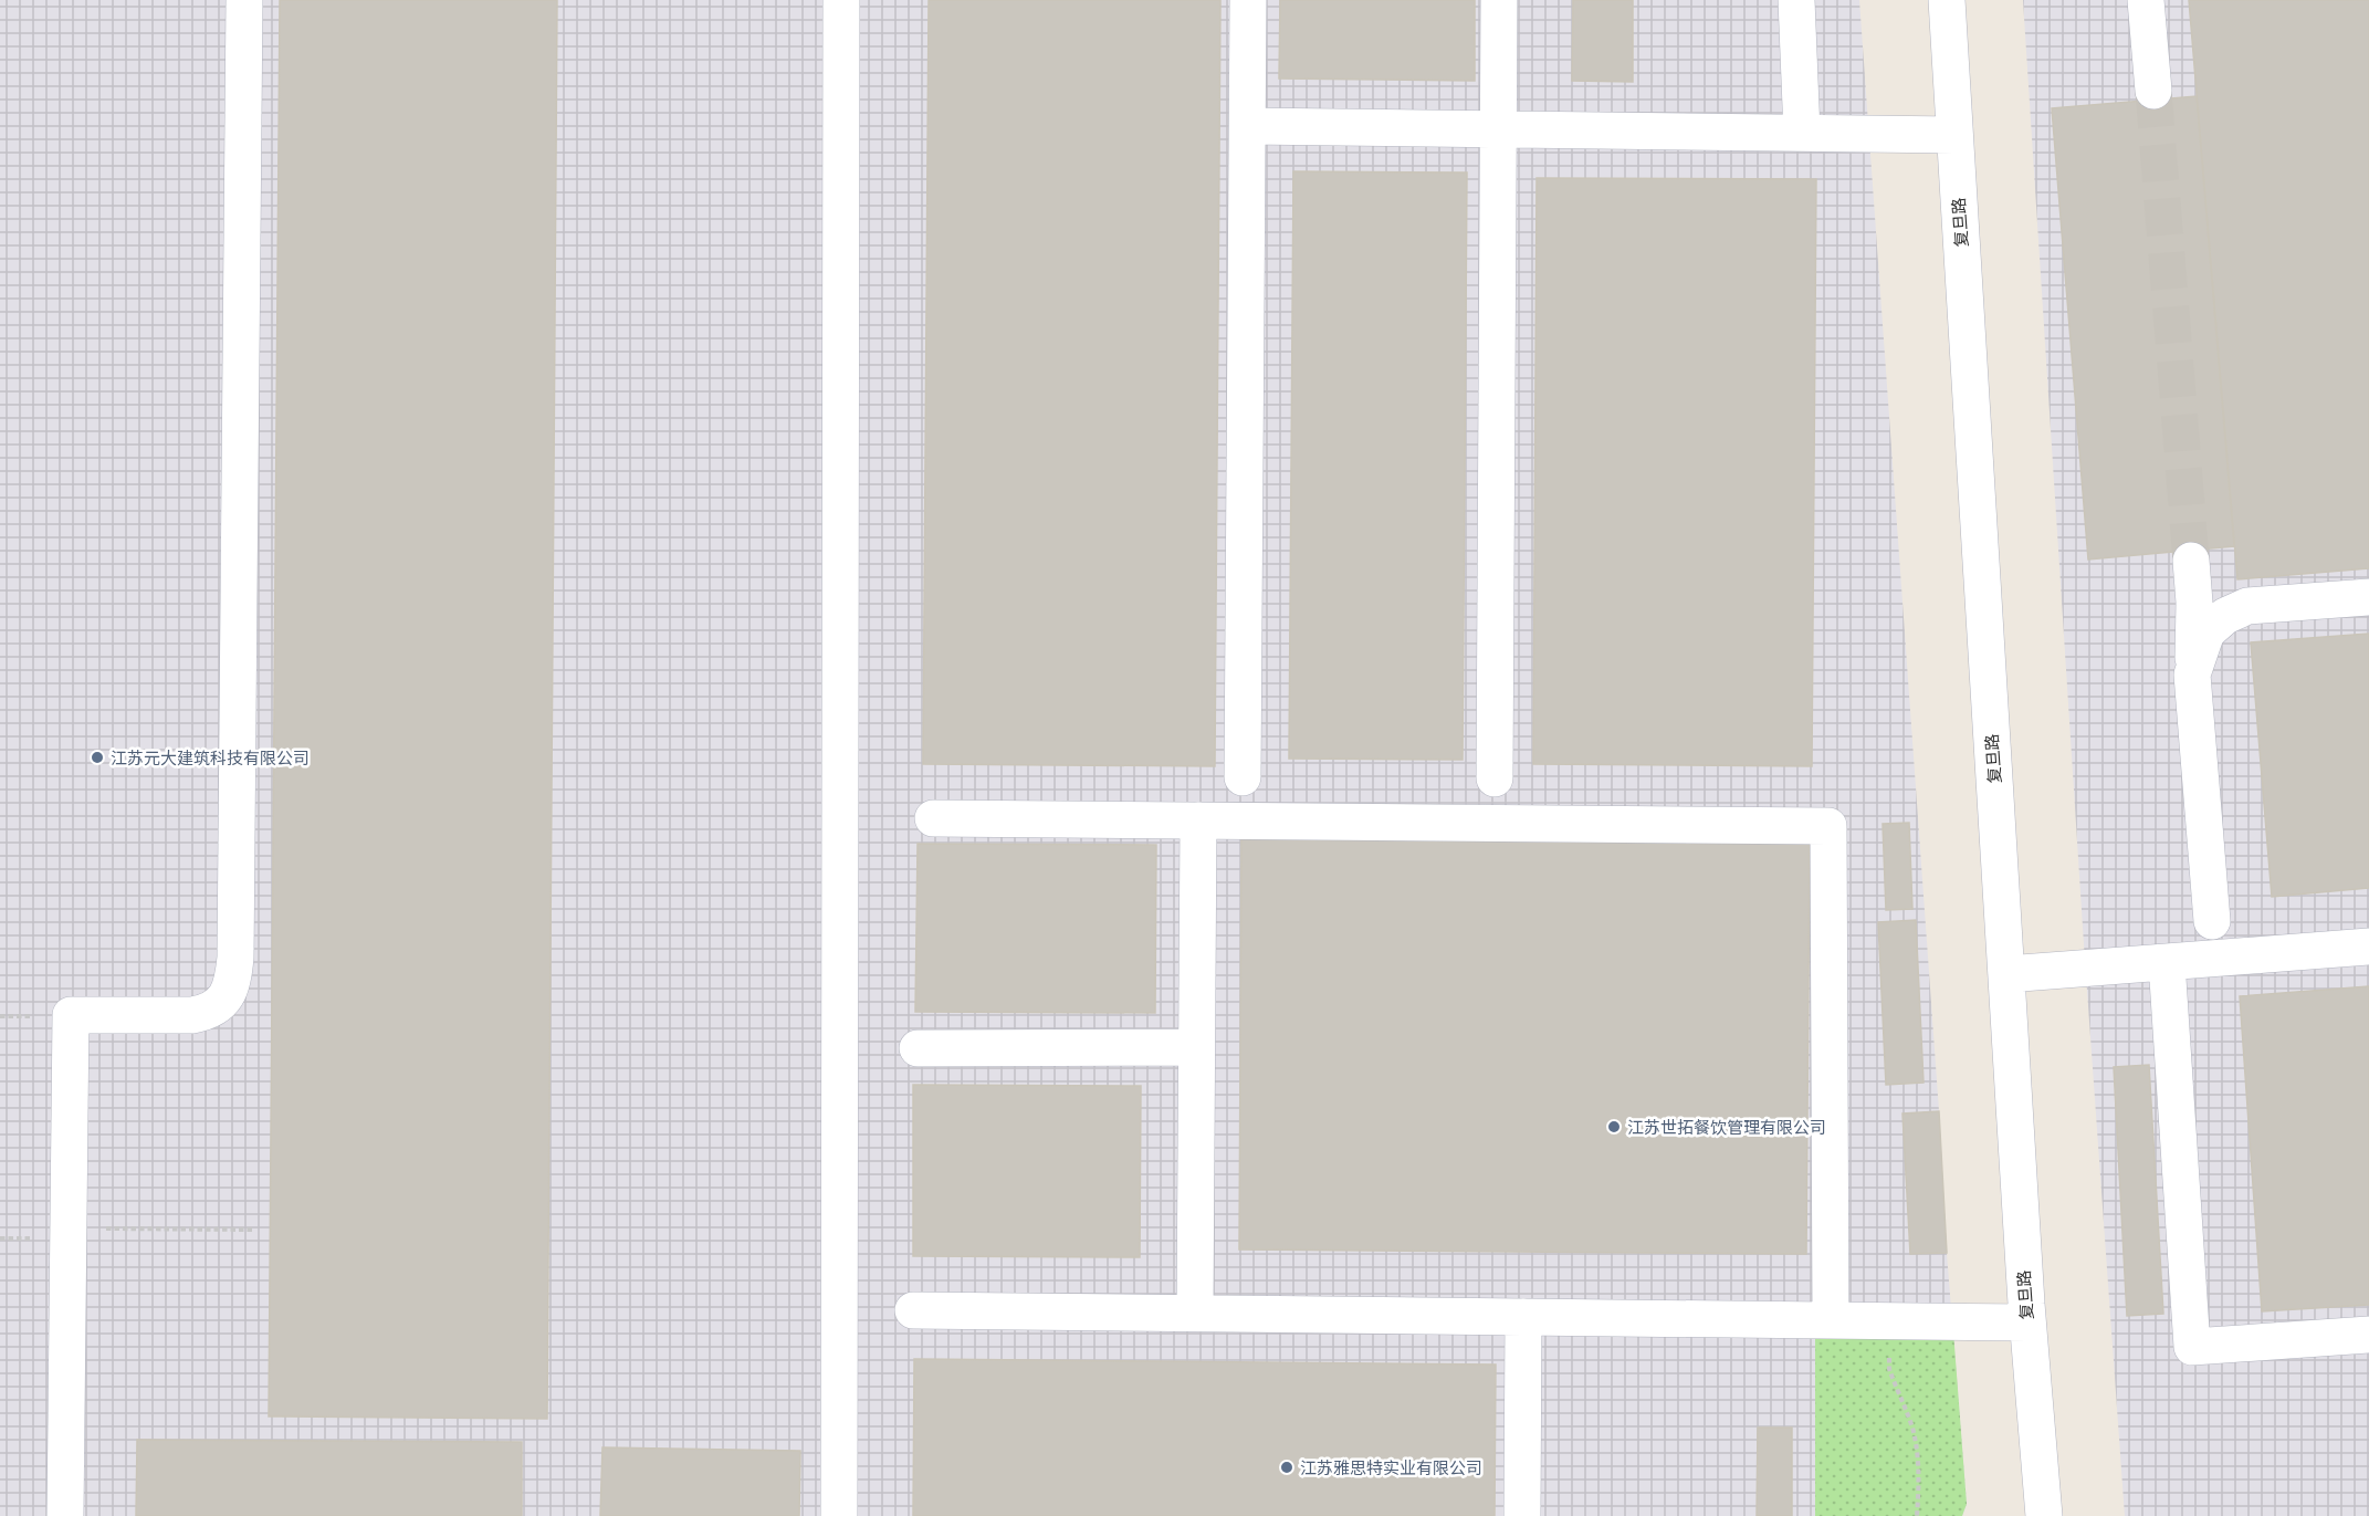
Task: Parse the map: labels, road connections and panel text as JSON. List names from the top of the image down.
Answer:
{
  "streets": {
    "street": ["复旦路"]
  },
  "places": ["江苏元大建筑科技有限公司", "江苏世拓餐饮管理有限公司", "江苏雅思特实业有限公司"]
}
